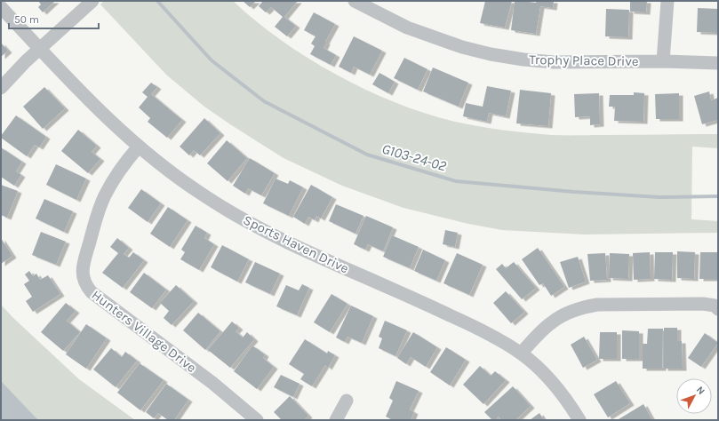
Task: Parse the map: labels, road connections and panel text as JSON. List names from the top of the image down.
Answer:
{
  "streets": {
    "street": ["Trophy Place Drive", "Sports Haven Drive", "Hunters Village Drive"]
  },
  "crossings": [
    ["Sports Haven Drive", "Hunters Village Drive"]
  ],
  "water": ["G103-24-02"],
  "scale_bar": "50 m",
  "north": "top right"
}
